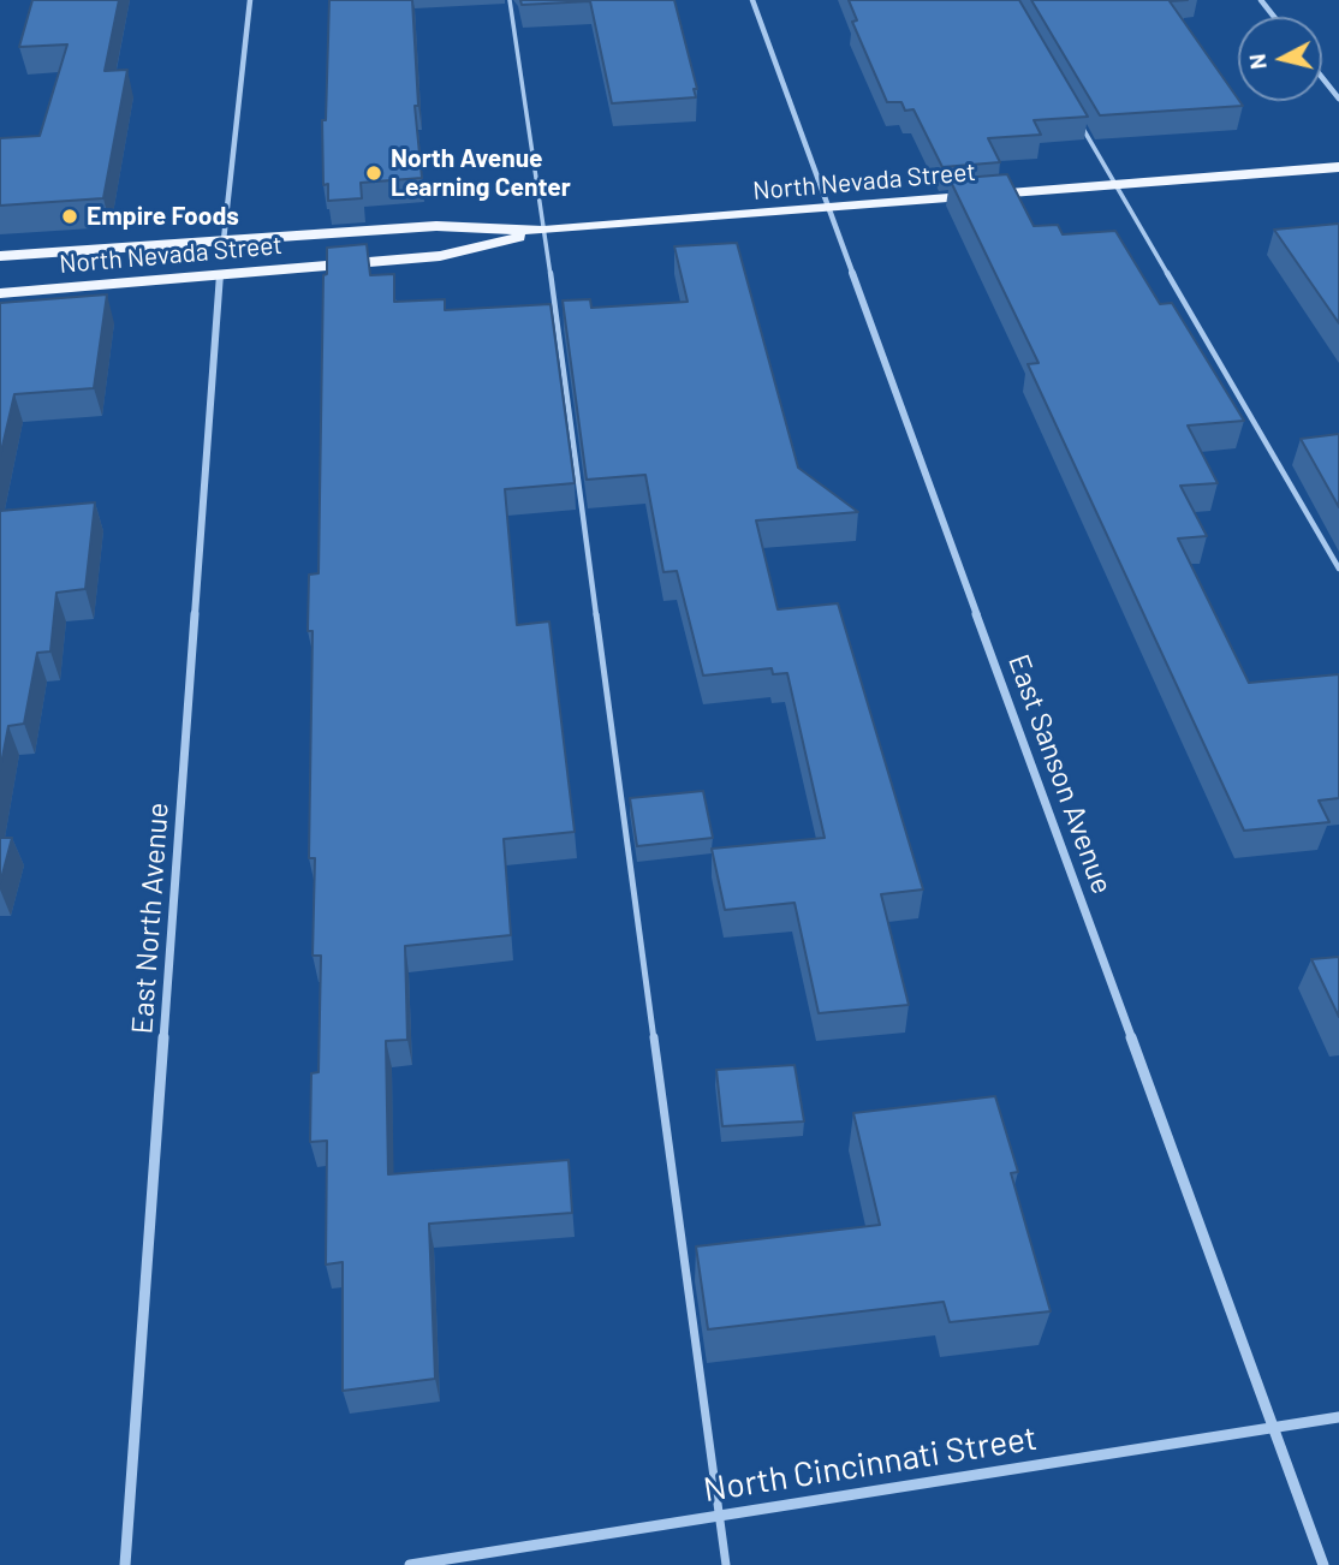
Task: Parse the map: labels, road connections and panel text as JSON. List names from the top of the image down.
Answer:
{
  "streets": {
    "main road": ["North Nevada Street"],
    "street": ["East Sanson Avenue", "East North Avenue", "North Cincinnati Street"]
  },
  "crossings": [
    ["North Nevada Street", "East Sanson Avenue"],
    ["North Nevada Street", "East North Avenue"],
    ["East Sanson Avenue", "North Cincinnati Street"]
  ],
  "places": ["North Avenue Learning Center", "Empire Foods"],
  "north": "left"
}
